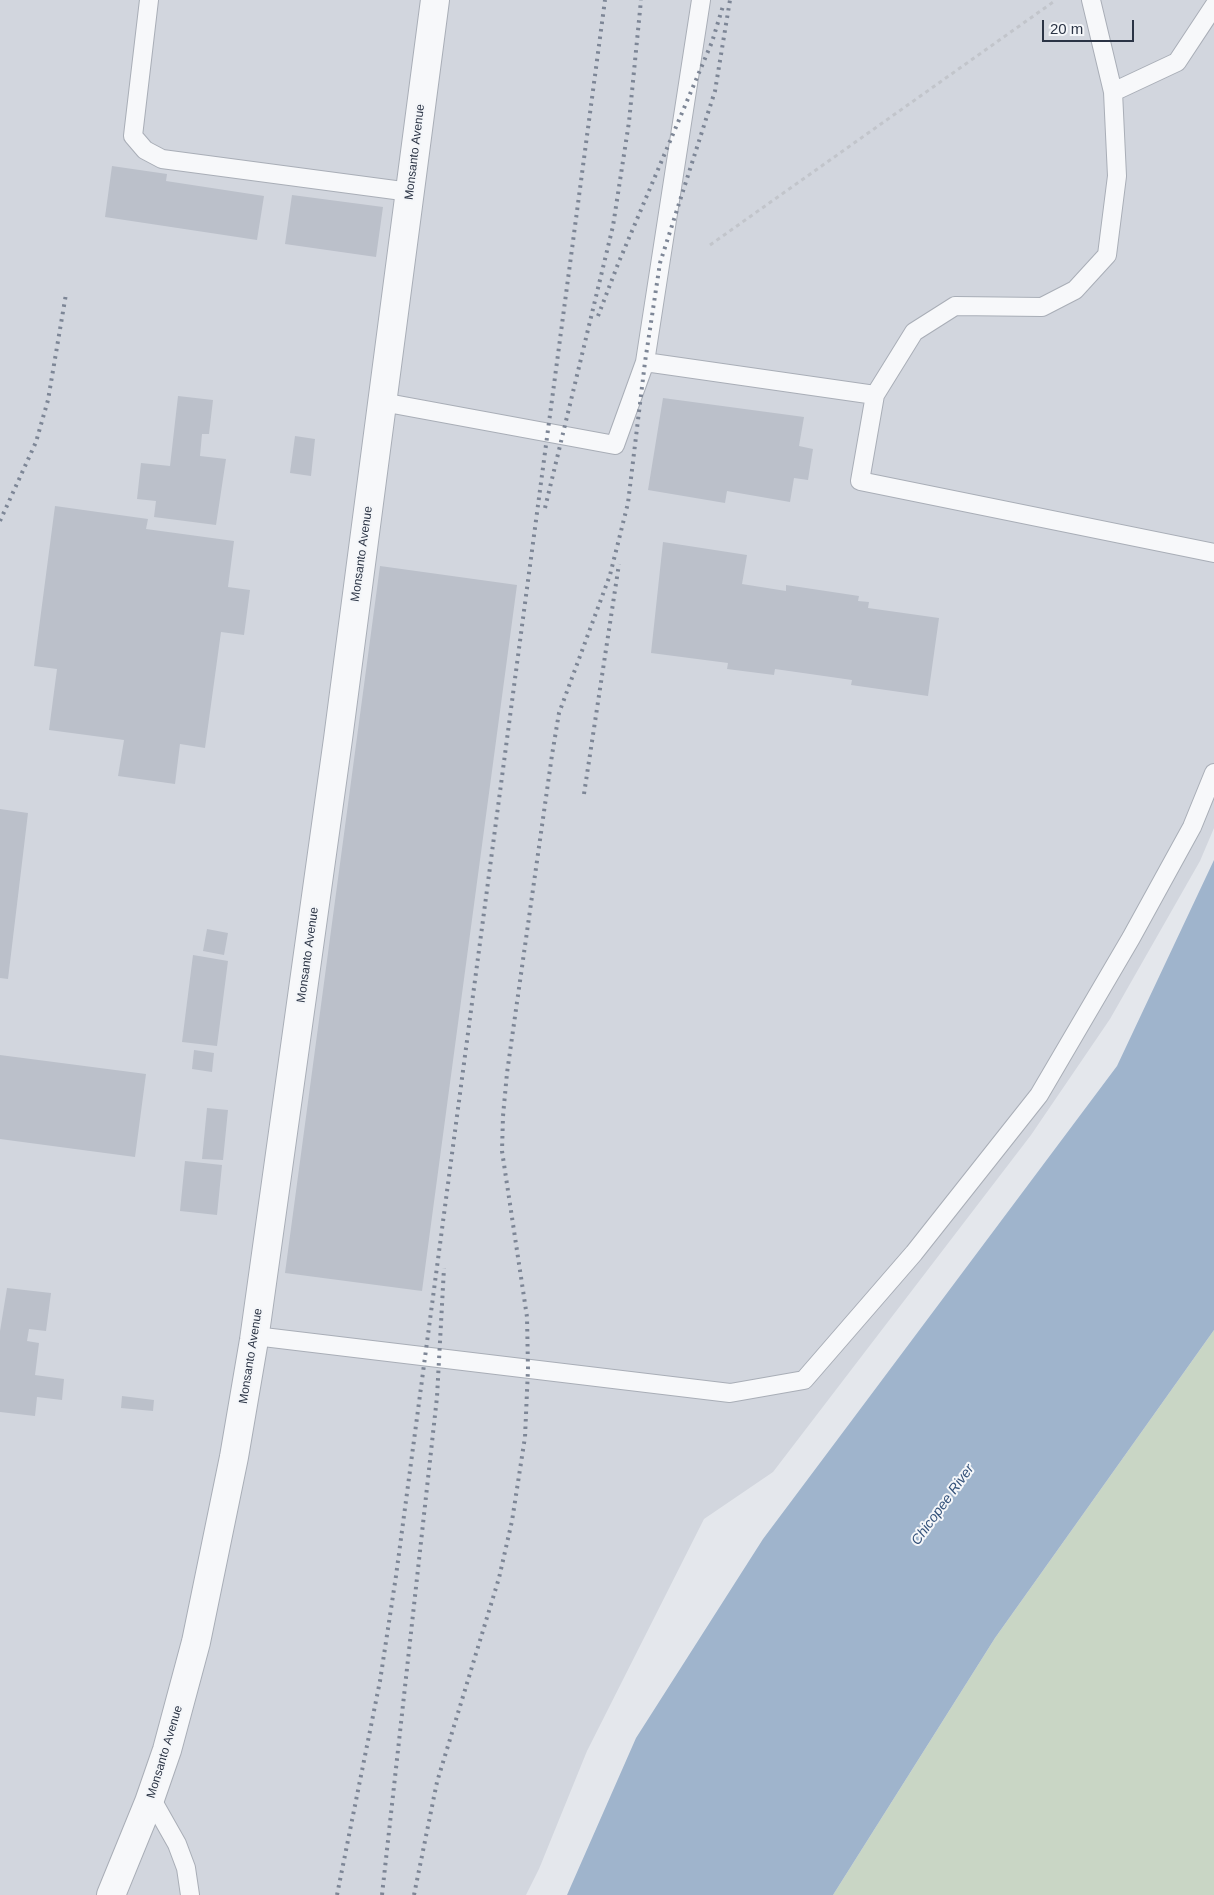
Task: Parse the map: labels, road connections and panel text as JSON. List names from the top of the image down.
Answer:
{
  "streets": {
    "street": ["Monsanto Avenue"]
  },
  "water": ["Chicopee River"],
  "scale_bar": "20 m"
}
